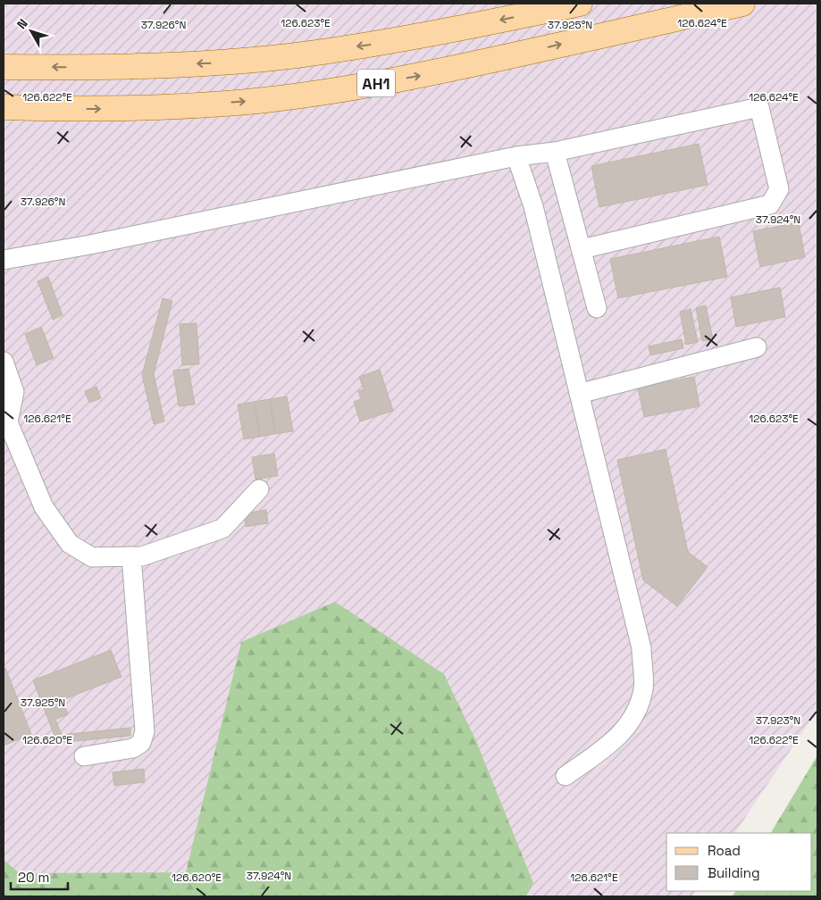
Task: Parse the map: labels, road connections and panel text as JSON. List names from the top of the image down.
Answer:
{
  "streets": {
    "main road": ["AH1"]
  },
  "legend": ["Road", "Building"],
  "scale_bar": "20 m",
  "north": "top left",
  "coordinates": [
    "126.623°E",
    "126.624°E",
    "37.926°N",
    "37.925°N",
    "126.622°E",
    "37.924°N",
    "126.621°E",
    "37.923°N",
    "126.620°E"
  ]
}
